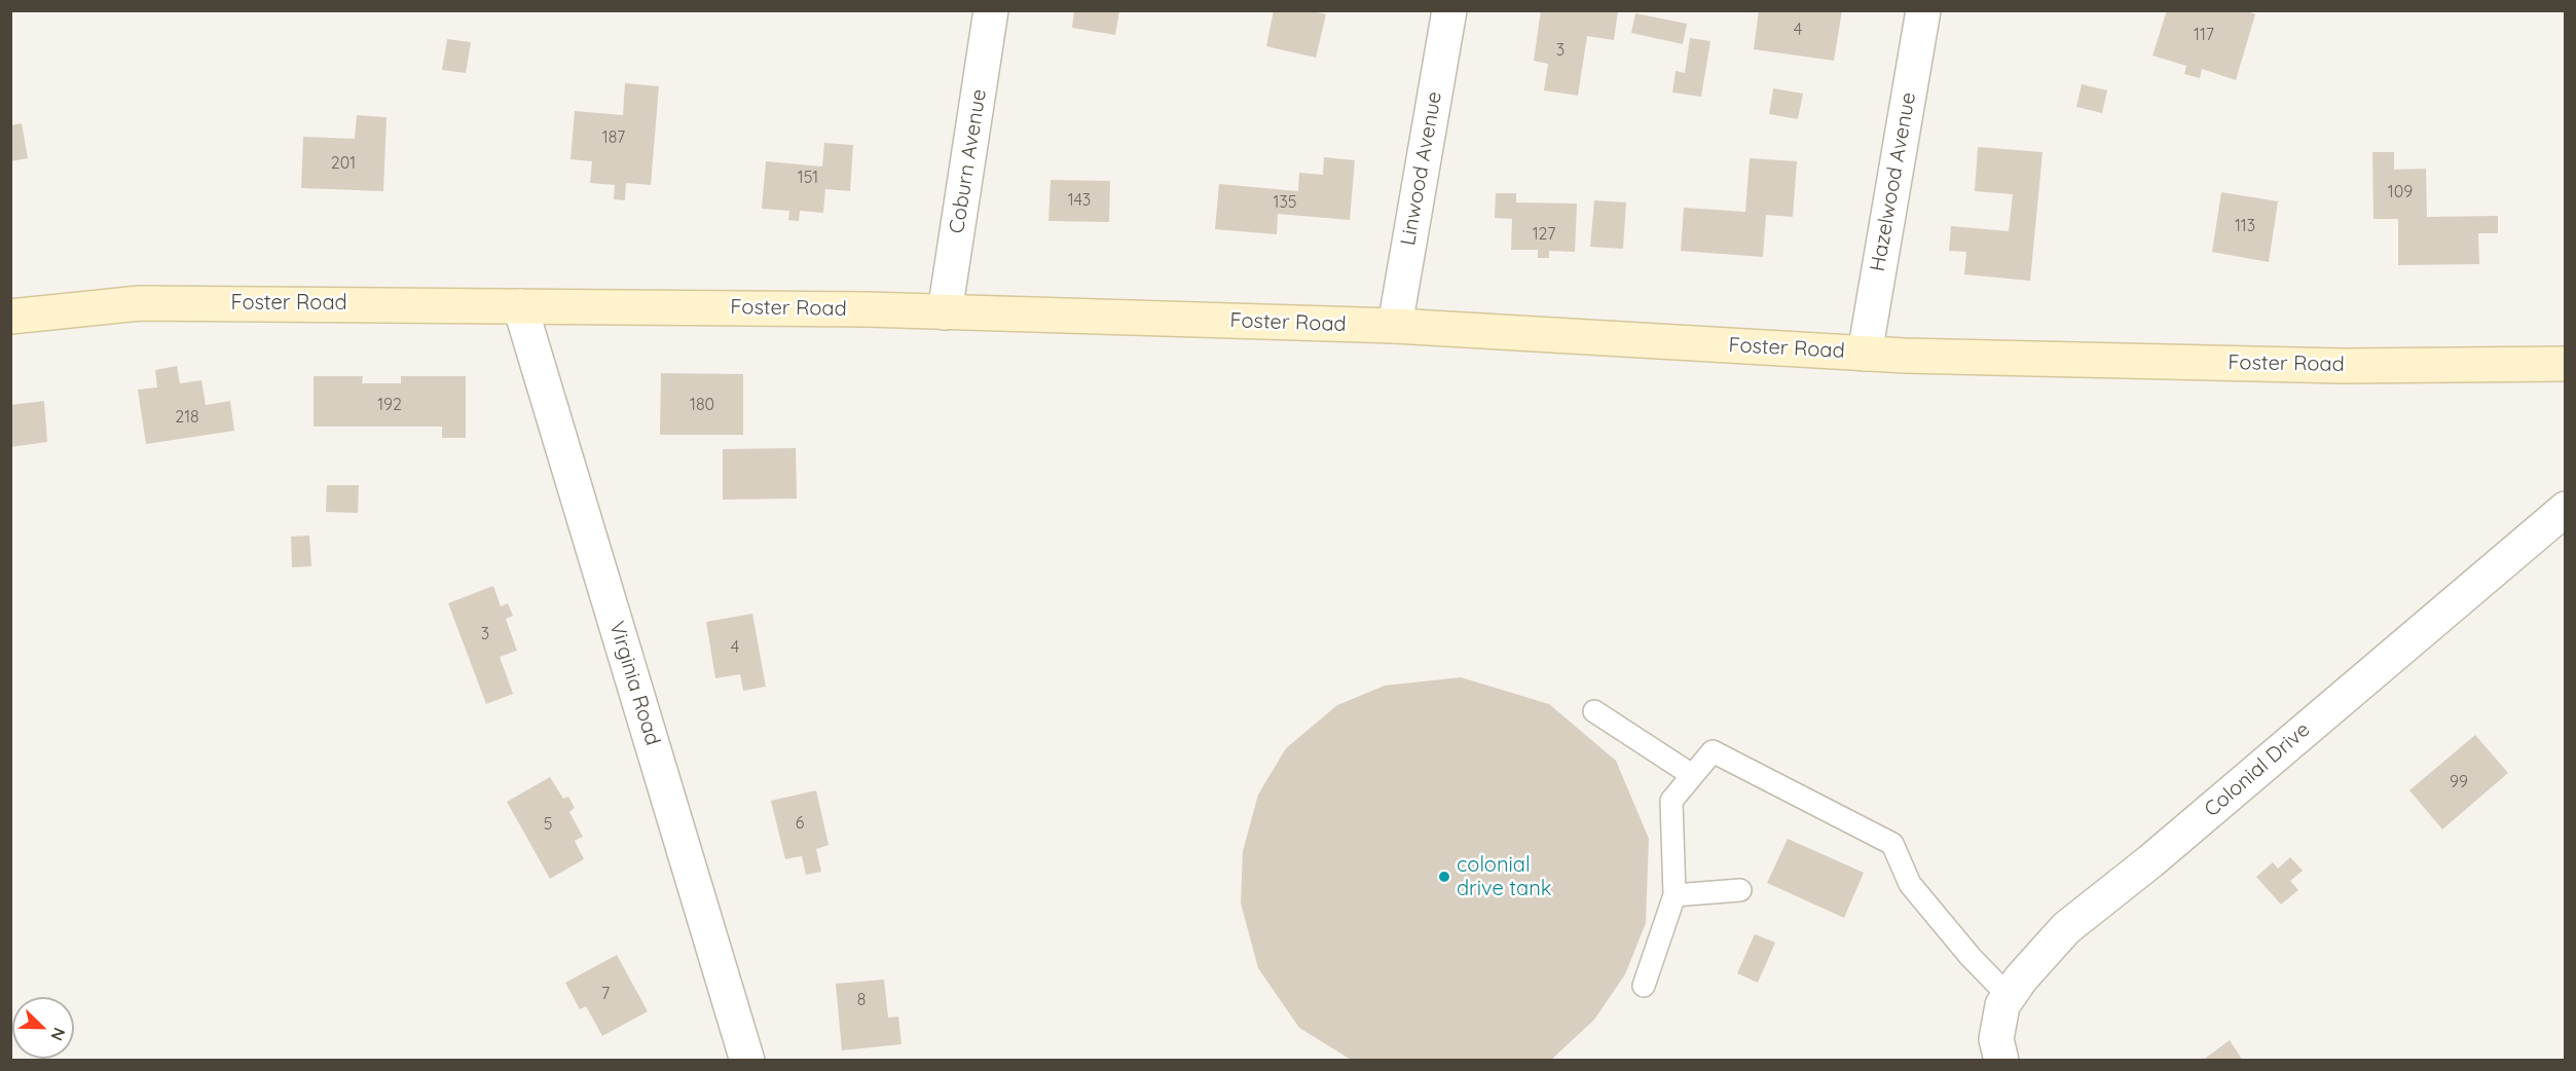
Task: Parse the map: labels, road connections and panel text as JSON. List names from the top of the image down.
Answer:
{
  "streets": {
    "street": [
      "Coburn Avenue",
      "Linwood Avenue",
      "Hazelwood Avenue",
      "Foster Road",
      "Virginia Road",
      "Colonial Drive"
    ]
  },
  "crossings": [
    ["Coburn Avenue", "Foster Road"],
    ["Linwood Avenue", "Foster Road"],
    ["Hazelwood Avenue", "Foster Road"],
    ["Foster Road", "Virginia Road"]
  ],
  "places": ["colonial drive tank"],
  "house_numbers": [
    "4",
    "117",
    "3",
    "187",
    "201",
    "151",
    "109",
    "143",
    "135",
    "113",
    "127",
    "192",
    "180",
    "218",
    "3",
    "4",
    "99",
    "6",
    "5",
    "7",
    "8"
  ],
  "north": "bottom right"
}
